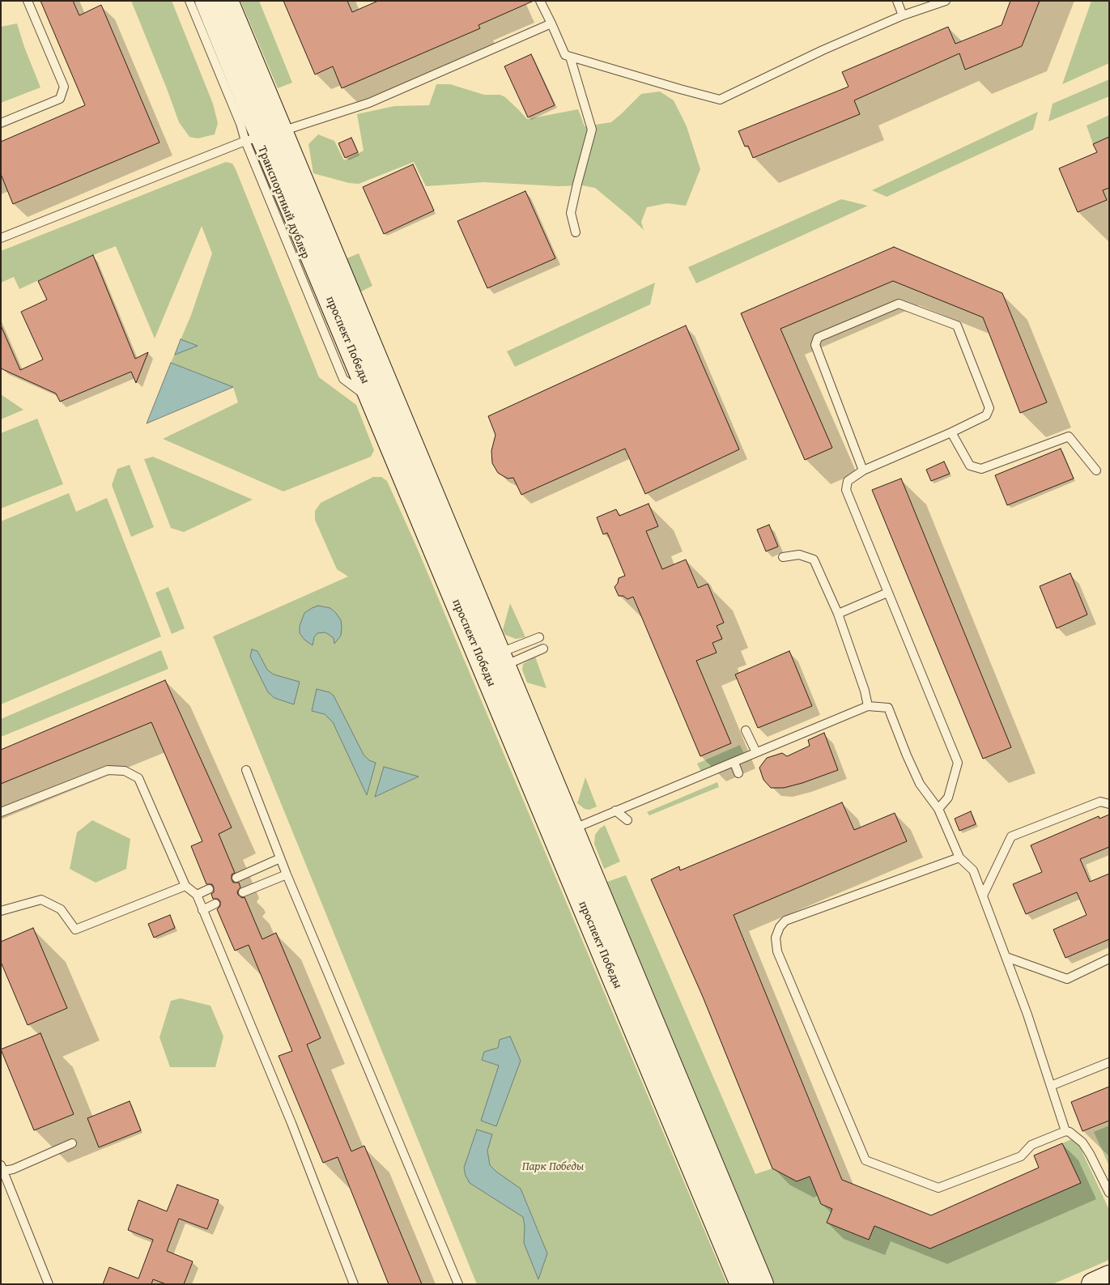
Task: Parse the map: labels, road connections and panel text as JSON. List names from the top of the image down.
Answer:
{
  "streets": {
    "main road": ["проспект Победы"],
    "lane": ["Транспортный дублер"]
  },
  "crossings": [
    ["Транспортный дублер", "проспект Победы"]
  ],
  "parks": ["Парк Победы"]
}
